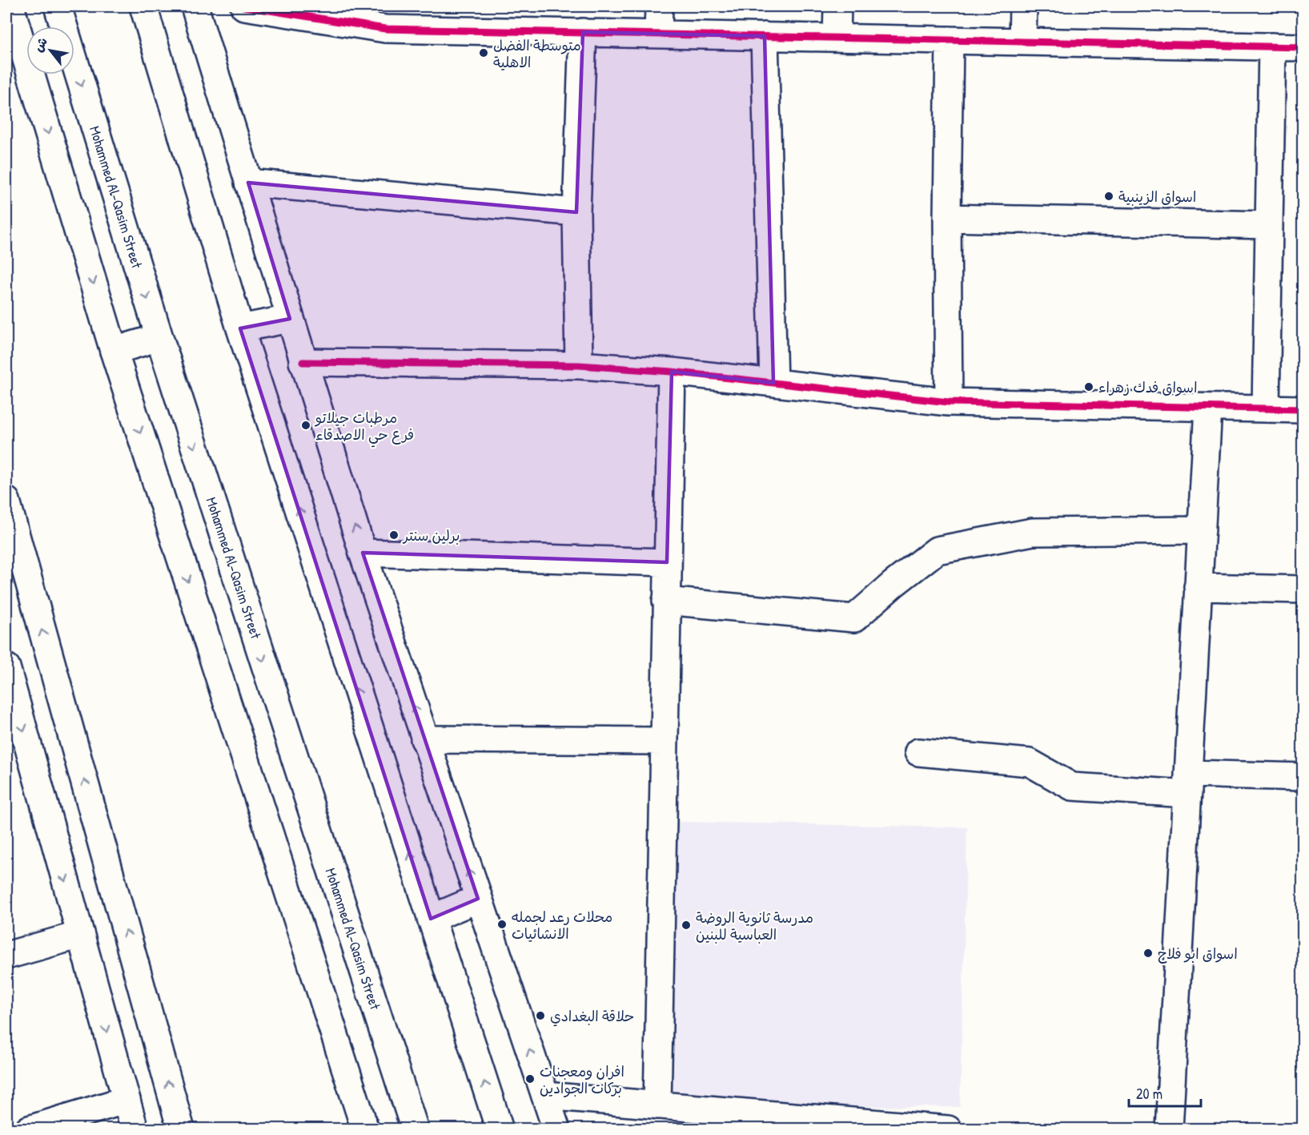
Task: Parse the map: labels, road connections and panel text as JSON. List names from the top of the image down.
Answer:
{
  "streets": {
    "street": ["Mohammed Al-Qasim Street"]
  },
  "places": [
    "متوسطة الفضل الاهلية",
    "اسواق الزينبية",
    "اسواق فدك زهراء",
    "مرطبات جيلاتو فرع حي الاصدقاء",
    "برلين سنتر",
    "محلات رعد لجمله الانشائيات",
    "مدرسة ثانوية الروضة العباسية للبنين",
    "اسواق ابو فلاح",
    "حلاقة البغدادي",
    "افران ومعجنات بركات الجوادين"
  ],
  "scale_bar": "20 m",
  "north": "top left"
}
